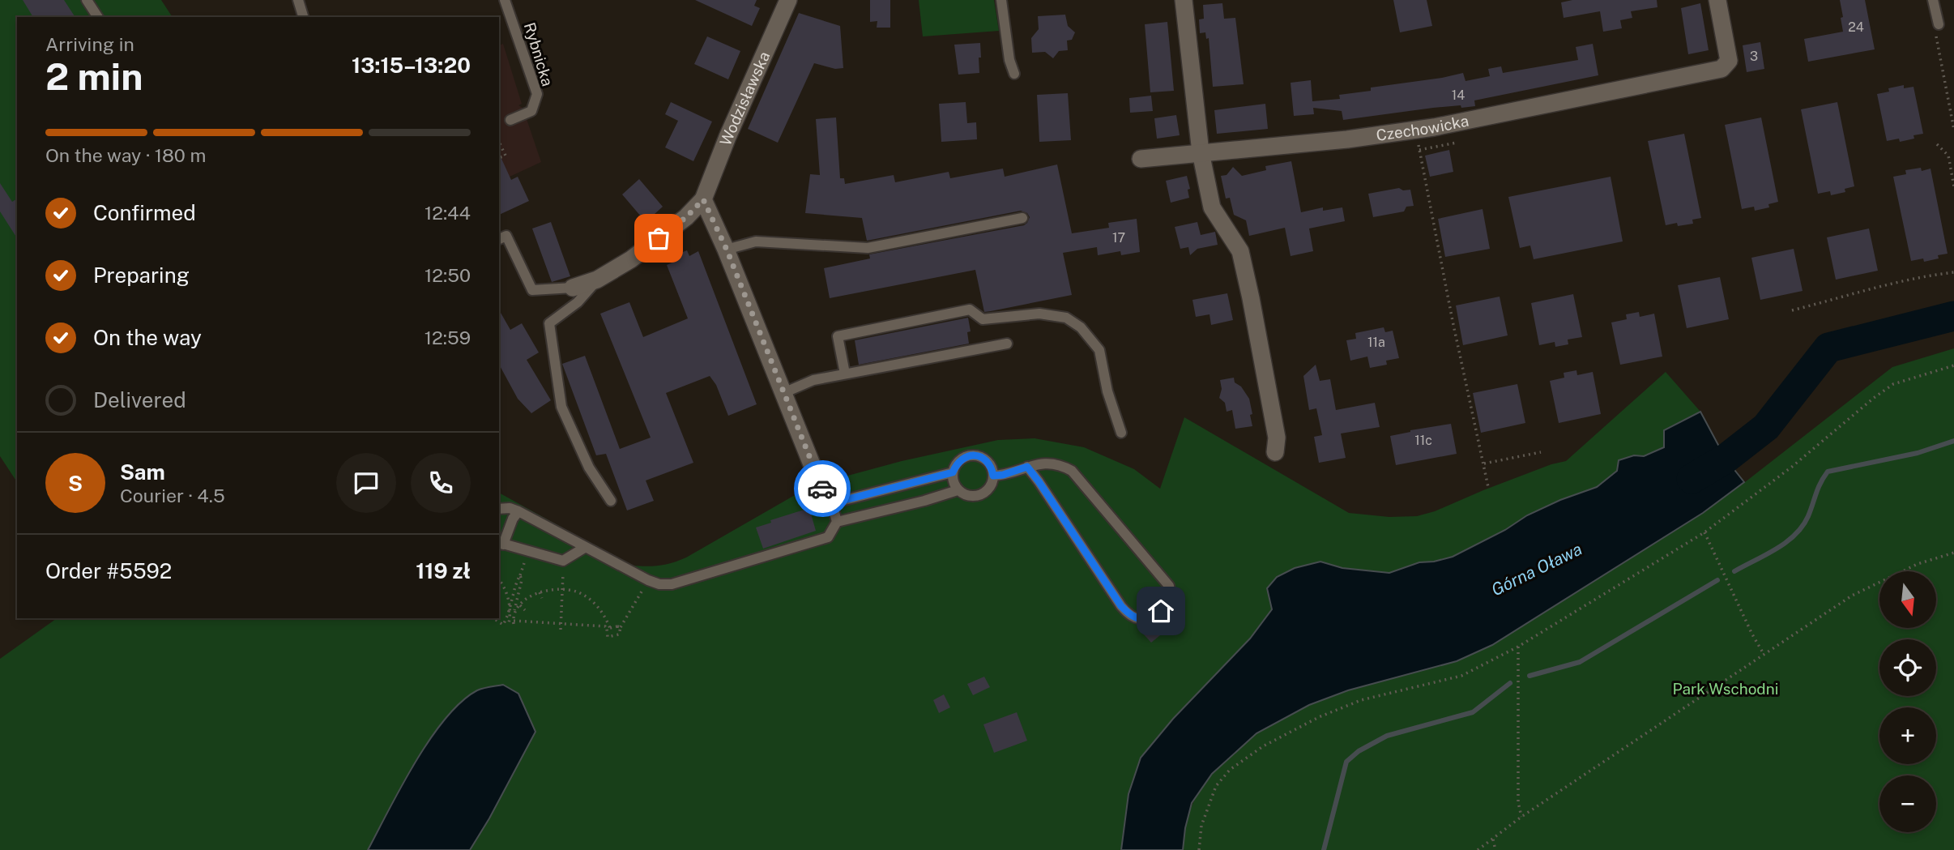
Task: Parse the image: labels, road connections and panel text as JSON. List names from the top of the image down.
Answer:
{
  "streets": {
    "street": ["Wodzisławska", "Czechowicka"],
    "lane": ["Rybnicka"]
  },
  "water": ["Górna Oława"],
  "parks": ["Park Wschodni"],
  "house_numbers": [
    "24",
    "3",
    "14",
    "17",
    "11a",
    "11c"
  ],
  "north": "bottom",
  "page": {
    "heading": ["2 min", "Arriving in", "13:15–13:20"],
    "panel": [
      "Sam",
      "Courier · 4.5",
      "Order #5592",
      "119 zł"
    ],
    "bar": "On the way · 180 m",
    "list": [
      ["Confirmed", "12:44"],
      ["Preparing", "12:50"],
      ["On the way", "12:59"],
      "Delivered"
    ],
    "round": "S",
    "map_buttons": ["+", "−"]
  }
}
